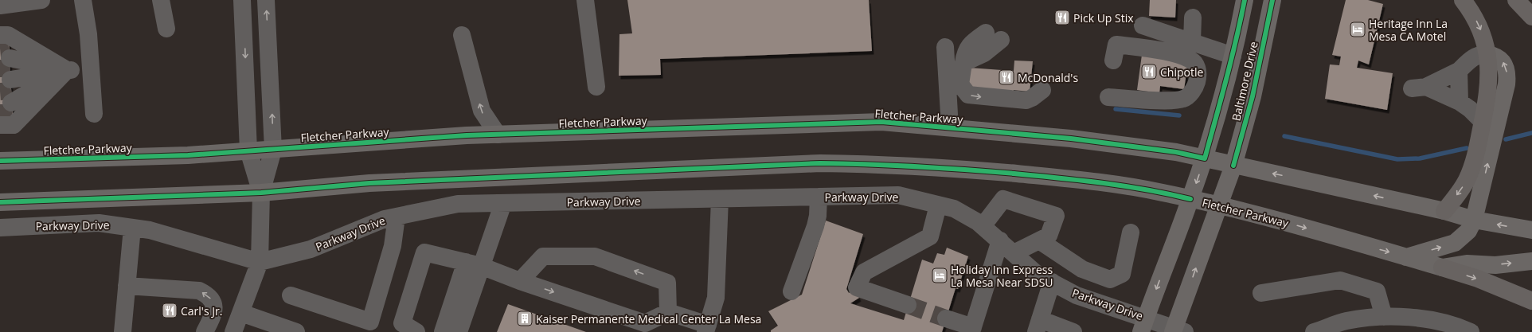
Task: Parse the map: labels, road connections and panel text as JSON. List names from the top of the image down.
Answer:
{
  "streets": {
    "main road": ["Baltimore Drive", "Fletcher Parkway"],
    "street": ["Parkway Drive"]
  },
  "crossings": [
    ["Baltimore Drive", "Fletcher Parkway"],
    ["Baltimore Drive", "Parkway Drive"]
  ],
  "places": {
    "restaurant": [
      "Pick Up Stix",
      "Chipotle",
      "McDonald's",
      "Carl's Jr."
    ],
    "hotel": ["Heritage Inn La Mesa CA Motel", "Holiday Inn Express La Mesa Near SDSU"],
    "building": ["Kaiser Permanente Medical Center La Mesa"]
  }
}
